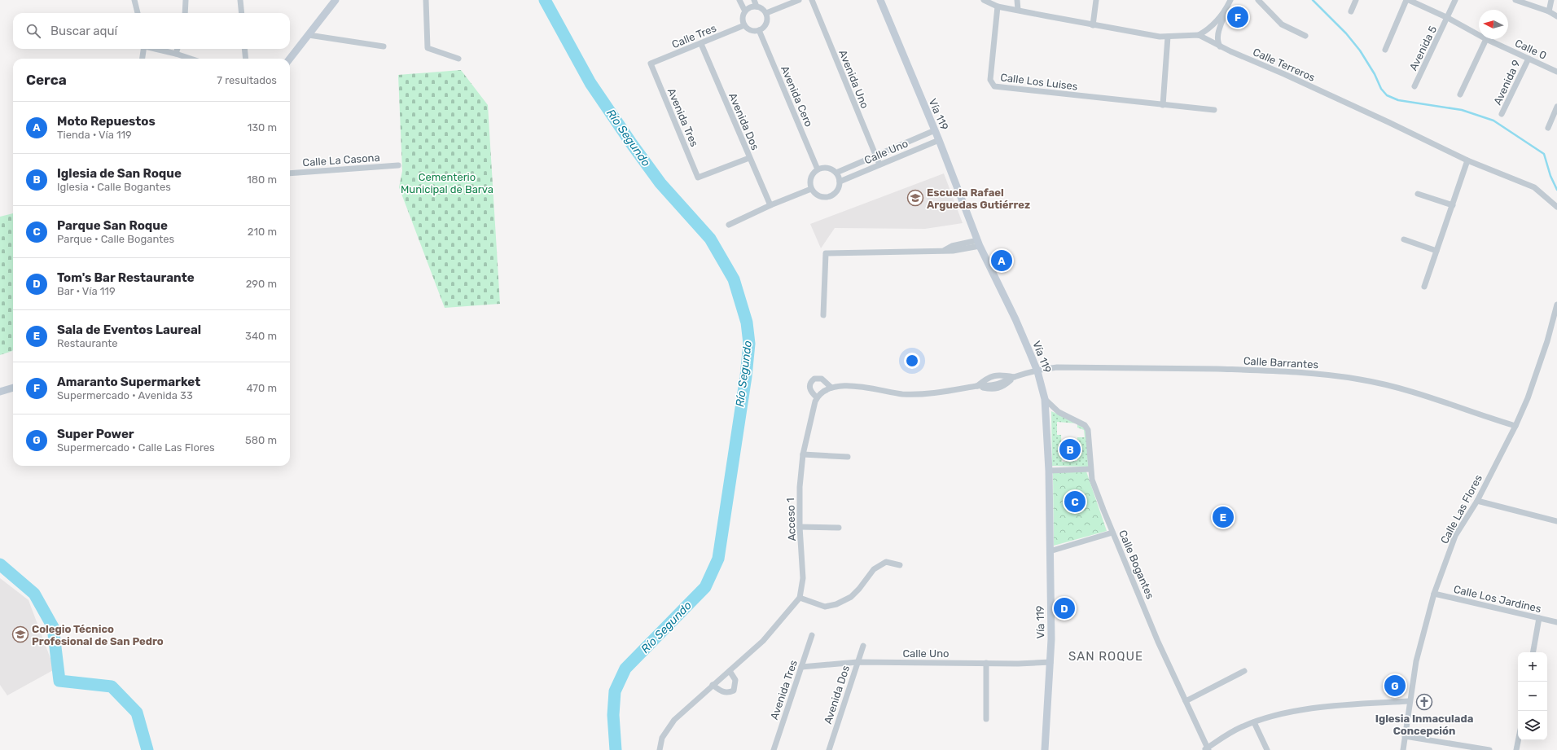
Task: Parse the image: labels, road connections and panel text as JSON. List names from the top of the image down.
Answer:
{
  "streets": {
    "main road": ["Vía 119"],
    "street": [
      "Calle Tres",
      "Avenida 5",
      "Calle 0",
      "Calle Terreros",
      "Avenida Uno",
      "Calle Los Luises",
      "Avenida 9",
      "Avenida Cero",
      "Avenida Tres",
      "Avenida Dos",
      "Calle Uno",
      "Calle La Casona",
      "Calle Barrantes",
      "Calle Las Flores",
      "Acceso 1",
      "Calle Bogantes",
      "Calle Los Jardines"
    ]
  },
  "crossings": [
    ["Calle Tres", "Avenida Cero"],
    ["Calle Tres", "Avenida Tres"],
    ["Calle Tres", "Avenida Dos"],
    ["Avenida 5", "Calle 0"],
    ["Calle 0", "Avenida 9"],
    ["Avenida Uno", "Calle Uno"],
    ["Avenida Cero", "Calle Uno"],
    ["Vía 119", "Calle Uno"],
    ["Vía 119", "Calle Barrantes"],
    ["Vía 119", "Calle Bogantes"],
    ["Avenida Tres", "Avenida Dos"],
    ["Avenida Tres", "Calle Uno"],
    ["Avenida Dos", "Calle Uno"],
    ["Calle Barrantes", "Calle Las Flores"],
    ["Calle Las Flores", "Calle Los Jardines"]
  ],
  "districts": ["SAN ROQUE"],
  "water": ["Río Segundo"],
  "parks": ["Cementerio Municipal de Barva"],
  "places": {
    "school or university": ["Escuela Rafael Arguedas Gutiérrez", "Colegio Técnico Profesional de San Pedro"],
    "church": ["Iglesia Inmaculada Concepción"]
  },
  "north": "left",
  "page": {
    "pins": [
      "F",
      "A",
      "B",
      "C",
      "E",
      "D",
      "G"
    ],
    "search": "Buscar aquí",
    "heading": ["Cerca", "7 resultados"],
    "list": [
      {
        "mark": "A",
        "name": "Moto Repuestos",
        "note": "Tienda · Vía 119",
        "value": "130 m"
      },
      {
        "mark": "B",
        "name": "Iglesia de San Roque",
        "note": "Iglesia · Calle Bogantes",
        "value": "180 m"
      },
      {
        "mark": "C",
        "name": "Parque San Roque",
        "note": "Parque · Calle Bogantes",
        "value": "210 m"
      },
      {
        "mark": "D",
        "name": "Tom's Bar Restaurante",
        "note": "Bar · Vía 119",
        "value": "290 m"
      },
      {
        "mark": "E",
        "name": "Sala de Eventos Laureal",
        "note": "Restaurante",
        "value": "340 m"
      },
      {
        "mark": "F",
        "name": "Amaranto Supermarket",
        "note": "Supermercado · Avenida 33",
        "value": "470 m"
      },
      {
        "mark": "G",
        "name": "Super Power",
        "note": "Supermercado · Calle Las Flores",
        "value": "580 m"
      }
    ],
    "map_buttons": ["+", "−"]
  }
}
